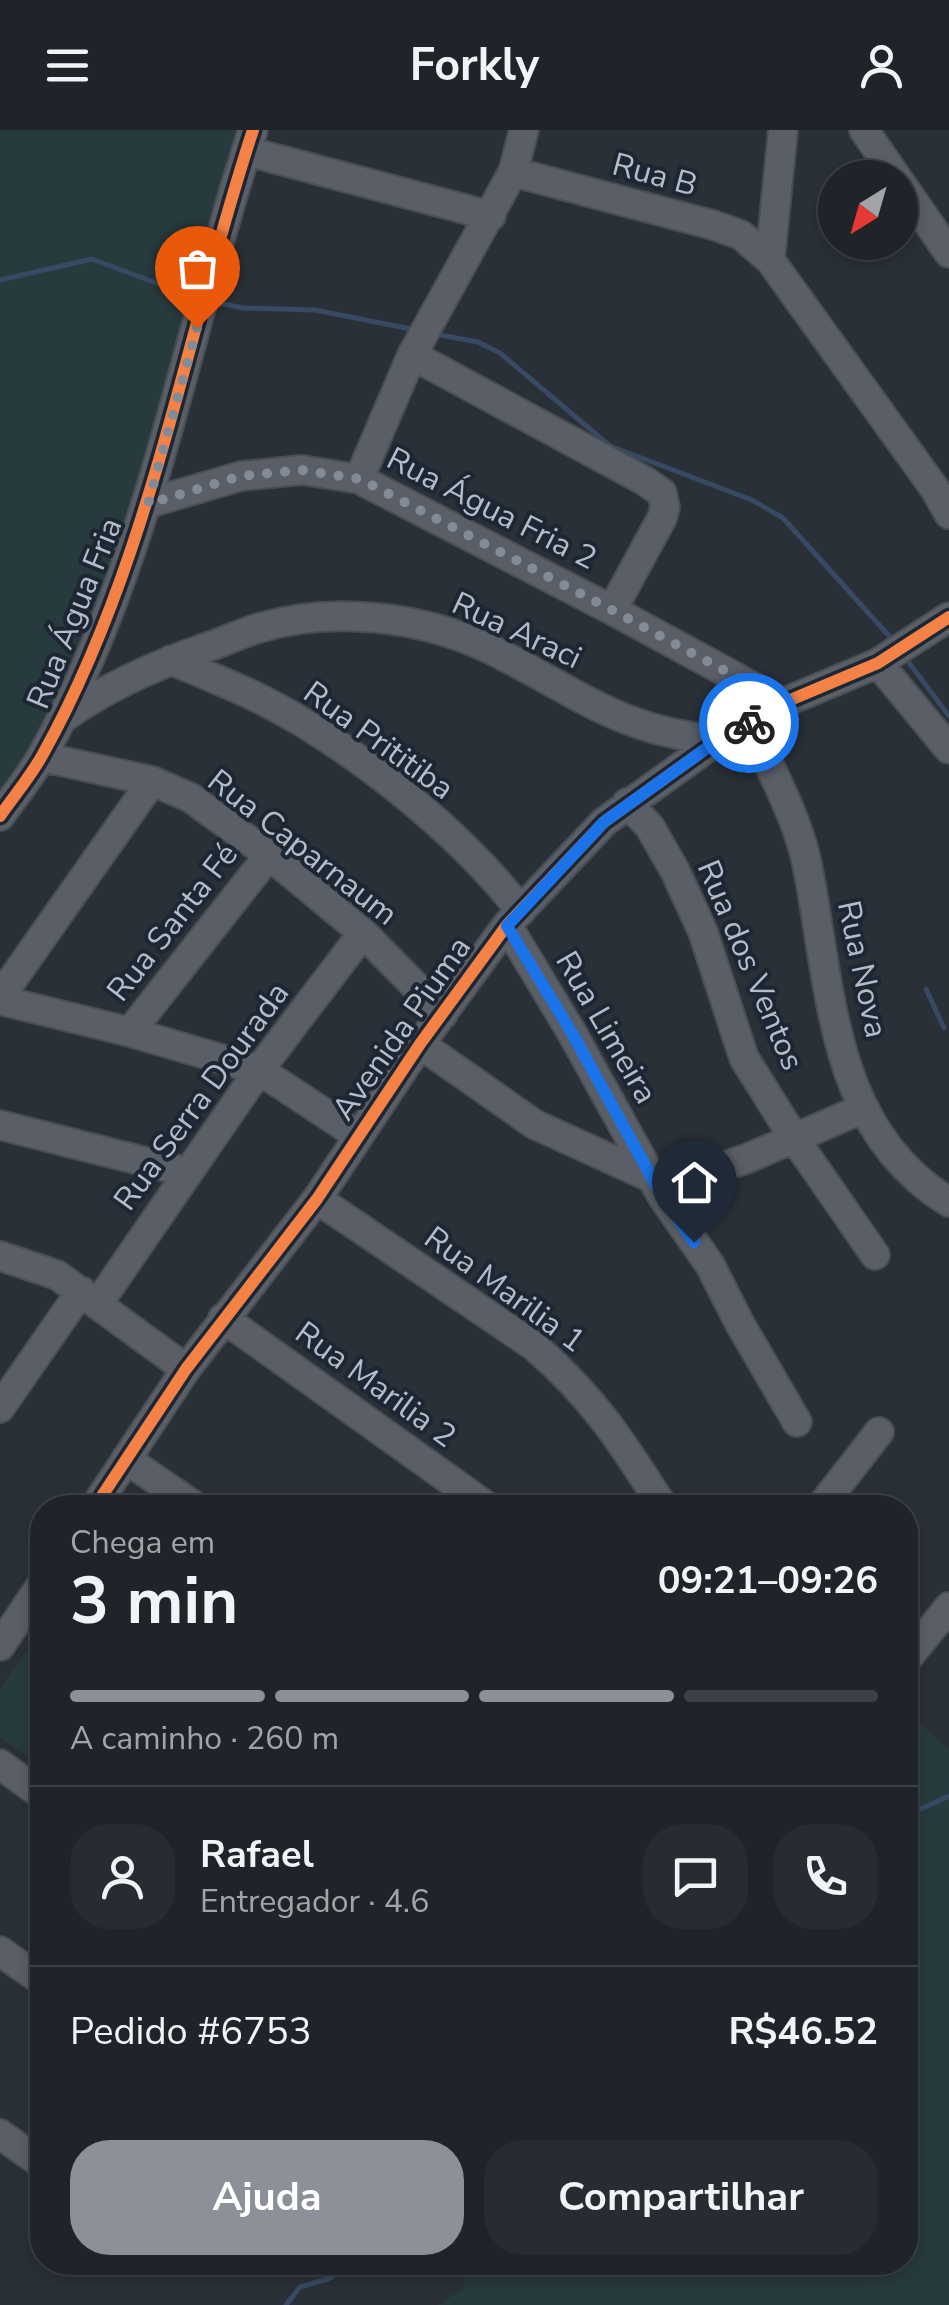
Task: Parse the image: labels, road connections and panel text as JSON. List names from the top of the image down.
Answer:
{
  "streets": {
    "street": [
      "Rua B",
      "Rua Água Fria 2",
      "Rua Água Fria",
      "Rua Araci",
      "Rua Prititiba",
      "Rua Caparnaum",
      "Rua Santa Fé",
      "Rua dos Ventos",
      "Rua Nova",
      "Rua Limeira",
      "Avenida Piuma",
      "Rua Serra Dourada",
      "Rua Marilia 1",
      "Rua Marilia 2"
    ]
  },
  "crossings": [
    ["Rua Água Fria 2", "Rua Água Fria"],
    ["Rua Água Fria 2", "Avenida Piuma"],
    ["Rua Água Fria", "Rua Araci"],
    ["Rua Água Fria", "Rua Caparnaum"],
    ["Rua Araci", "Rua Prititiba"],
    ["Rua Araci", "Avenida Piuma"],
    ["Rua Prititiba", "Rua Limeira"],
    ["Rua Prititiba", "Avenida Piuma"],
    ["Rua Caparnaum", "Rua Santa Fé"],
    ["Rua Caparnaum", "Avenida Piuma"],
    ["Rua Caparnaum", "Rua Serra Dourada"],
    ["Rua dos Ventos", "Avenida Piuma"],
    ["Rua Nova", "Avenida Piuma"],
    ["Rua Limeira", "Avenida Piuma"],
    ["Avenida Piuma", "Rua Marilia 1"],
    ["Avenida Piuma", "Rua Marilia 2"]
  ],
  "north": "bottom left",
  "page": {
    "header": "Forkly",
    "heading": ["3 min", "Chega em", "09:21–09:26"],
    "panel": [
      "Rafael",
      "Entregador · 4.6",
      "Pedido #6753",
      "R$46.52"
    ],
    "bar": "A caminho · 260 m",
    "buttons": ["Ajuda", "Compartilhar"]
  }
}
